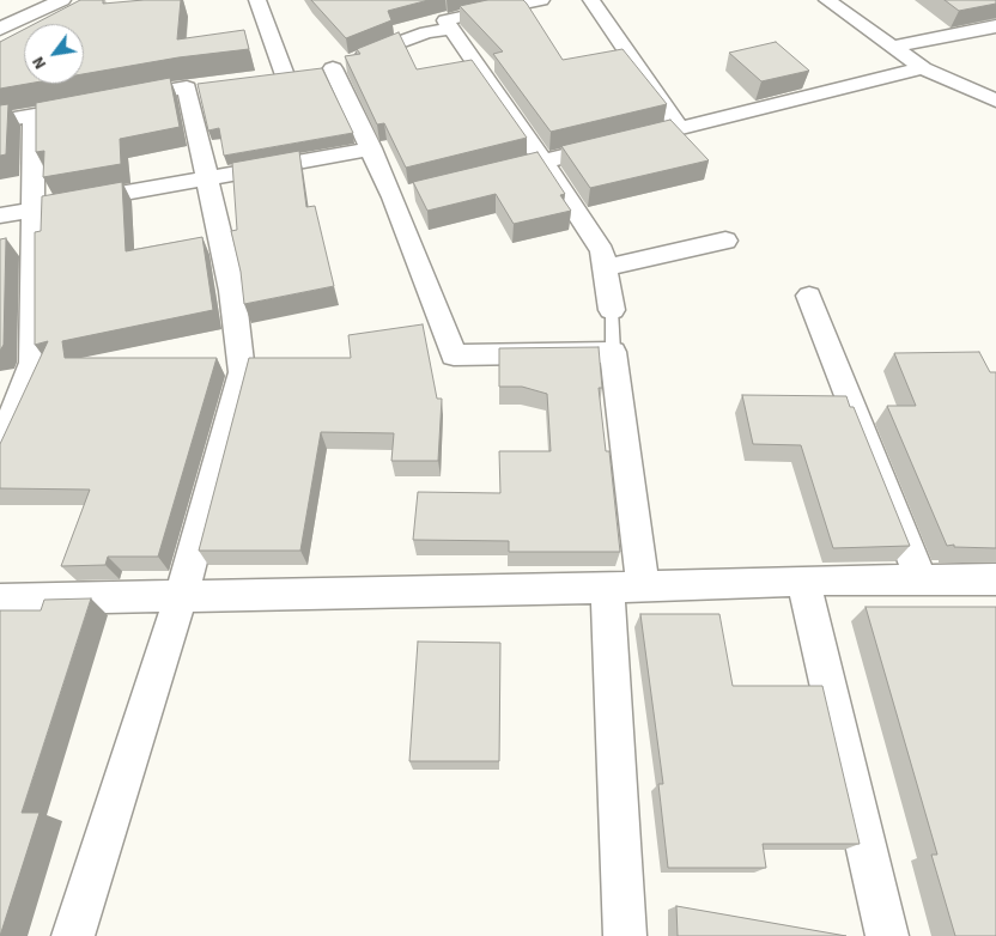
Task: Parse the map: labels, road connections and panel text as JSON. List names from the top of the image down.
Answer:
{
  "north": "bottom left"
}
